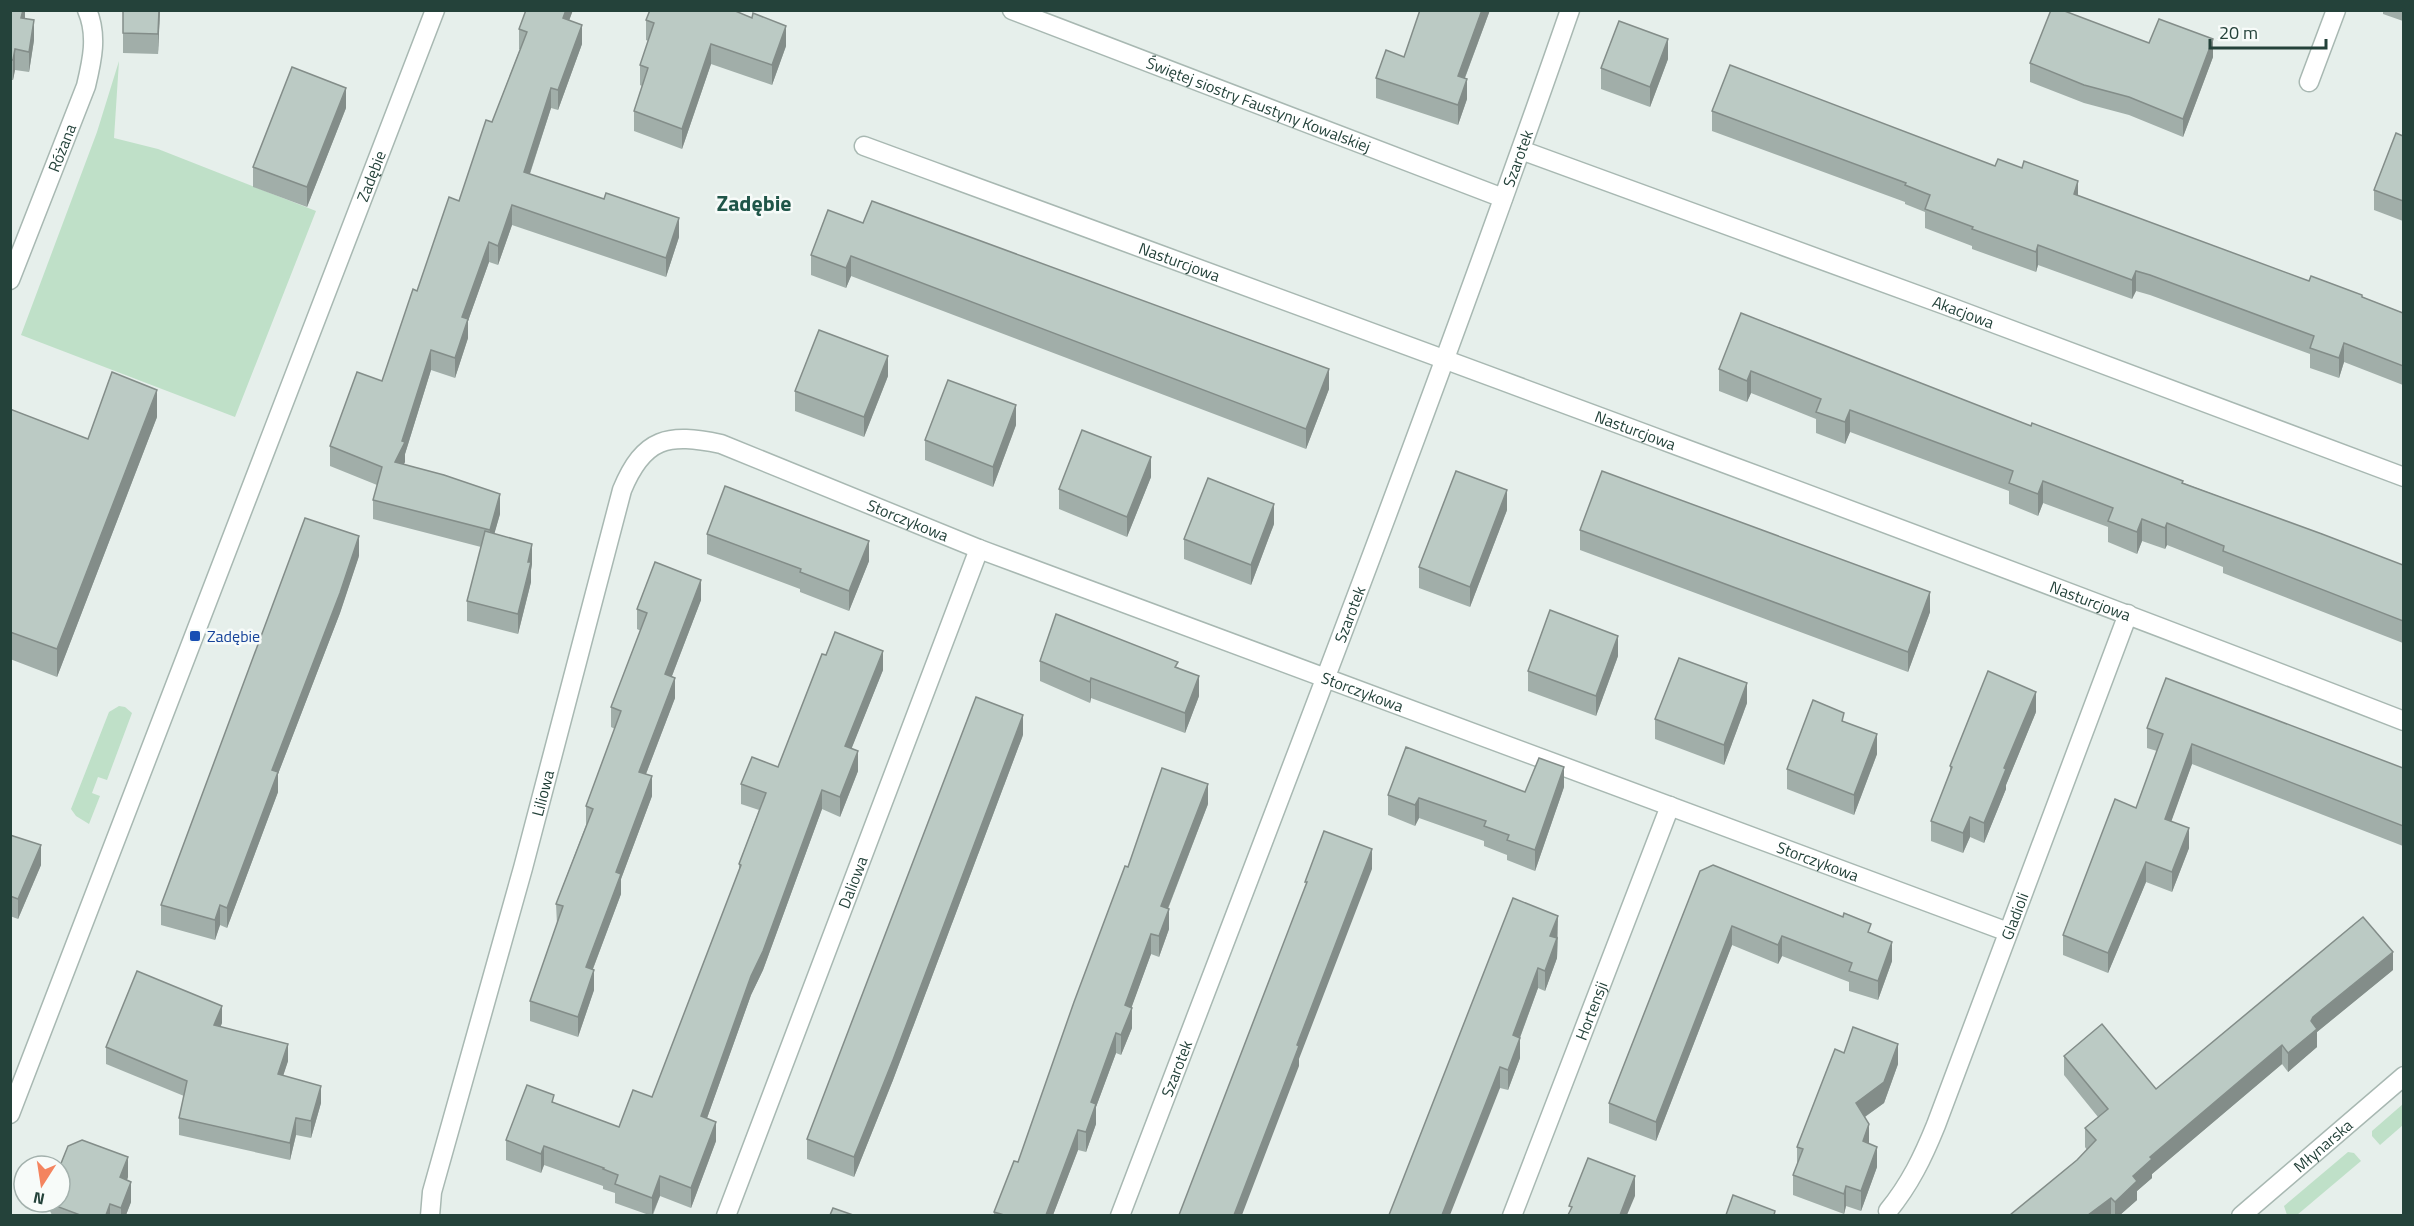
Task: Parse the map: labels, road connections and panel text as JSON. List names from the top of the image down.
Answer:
{
  "streets": {
    "street": [
      "Świętej siostry Faustyny Kowalskiej",
      "Różana",
      "Szarotek",
      "Zadębie",
      "Nasturcjowa",
      "Akacjowa",
      "Storczykowa",
      "Liliowa",
      "Daliowa",
      "Gladioli",
      "Hortensji",
      "Młynarska"
    ]
  },
  "crossings": [
    ["Świętej siostry Faustyny Kowalskiej", "Szarotek"],
    ["Szarotek", "Nasturcjowa"],
    ["Szarotek", "Akacjowa"],
    ["Szarotek", "Storczykowa"],
    ["Nasturcjowa", "Gladioli"],
    ["Storczykowa", "Liliowa"],
    ["Storczykowa", "Daliowa"],
    ["Storczykowa", "Gladioli"],
    ["Storczykowa", "Hortensji"]
  ],
  "districts": ["Zadębie"],
  "places": {
    "transit": ["Zadębie"]
  },
  "scale_bar": "20 m",
  "north": "bottom"
}
